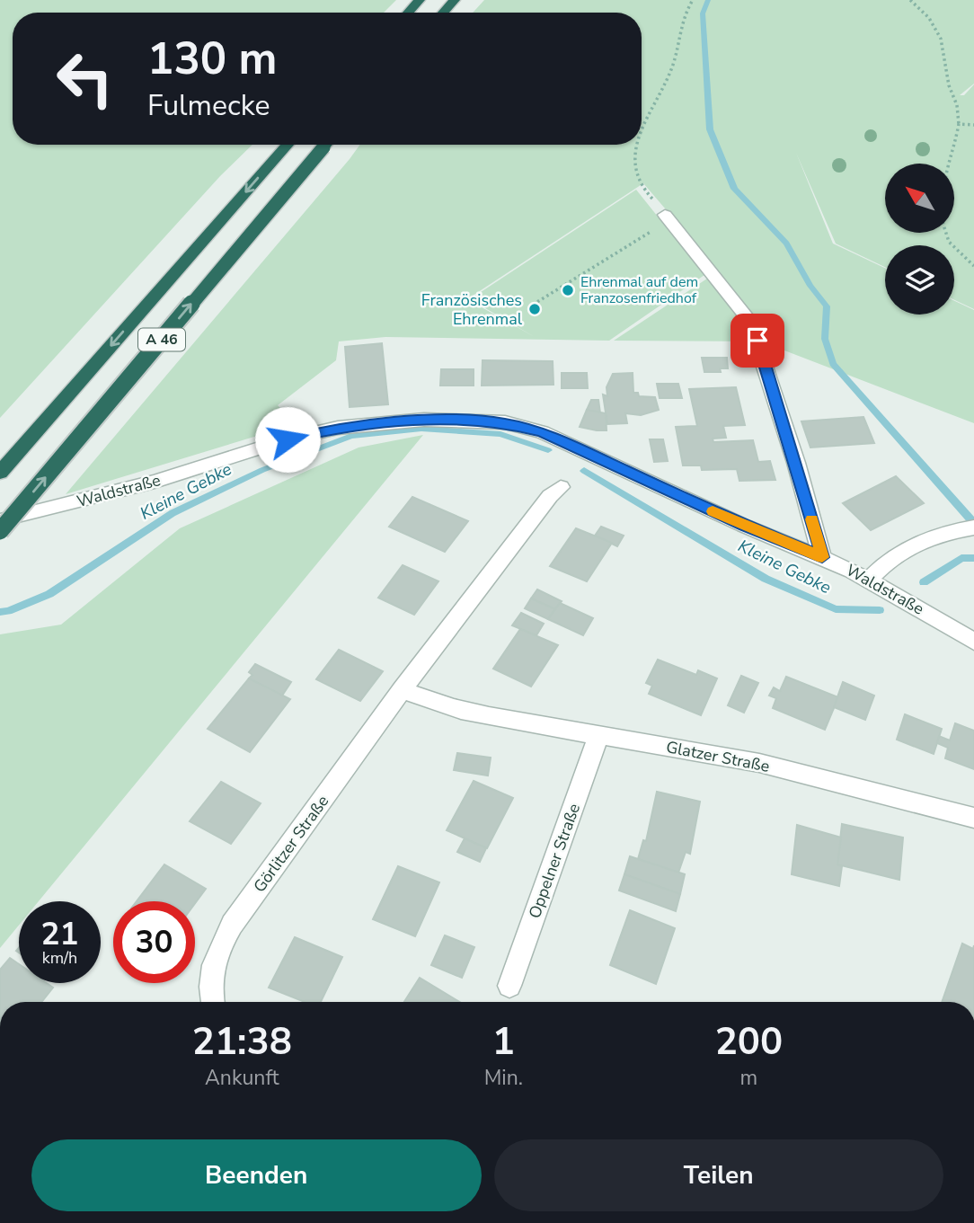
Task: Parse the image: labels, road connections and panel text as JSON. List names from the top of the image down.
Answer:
{
  "streets": {
    "highway": ["A 46"],
    "street": [
      "Waldstraße",
      "Glatzer Straße",
      "Görlitzer Straße",
      "Oppelner Straße"
    ]
  },
  "crossings": [
    ["Glatzer Straße", "Görlitzer Straße"],
    ["Glatzer Straße", "Oppelner Straße"]
  ],
  "water": ["Kleine Gebke"],
  "places": ["Ehrenmal auf dem Franzosenfriedhof", "Französisches Ehrenmal"],
  "north": "top left",
  "page": {
    "turn": ["130 m", "Fulmecke"],
    "speed": "21 km/h",
    "limit": "30",
    "eta": [
      "21:38",
      "Ankunft",
      "1",
      "Min.",
      "200",
      "m"
    ],
    "buttons": ["Beenden", "Teilen"]
  }
}
